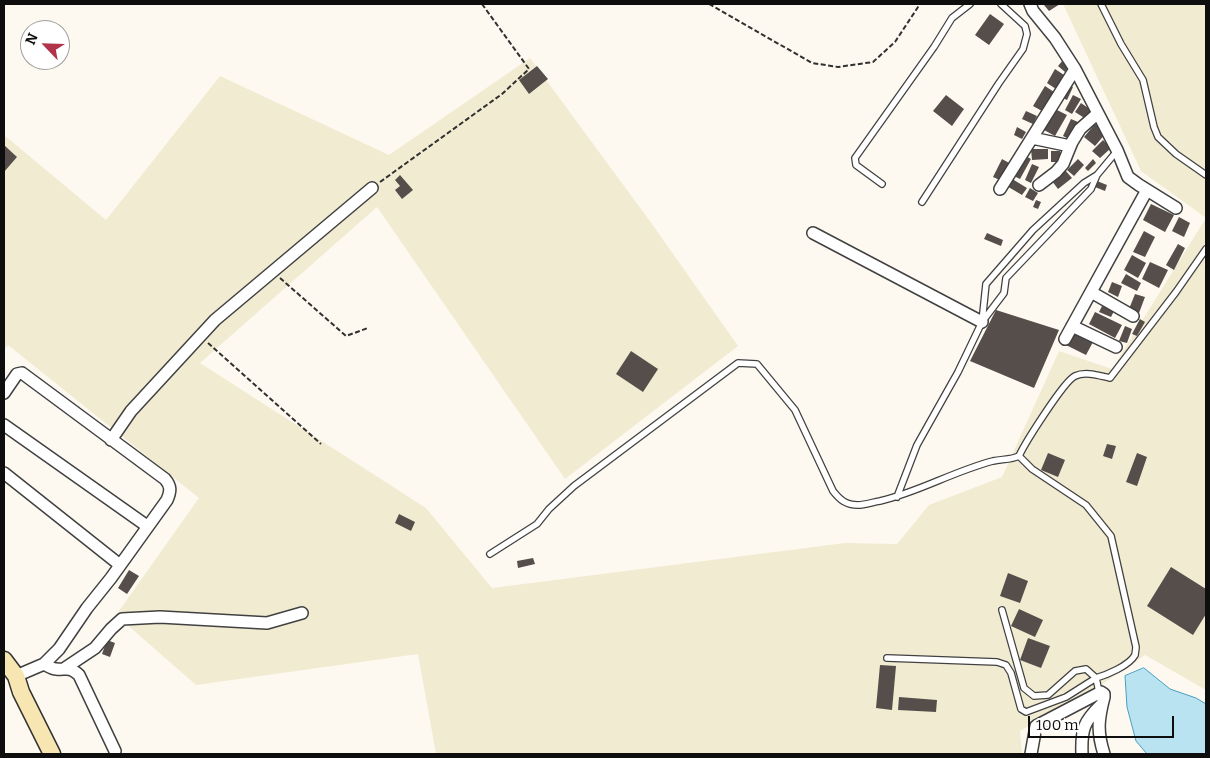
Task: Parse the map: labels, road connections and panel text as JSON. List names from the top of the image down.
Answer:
{
  "scale_bar": "100 m",
  "north": "top left"
}
